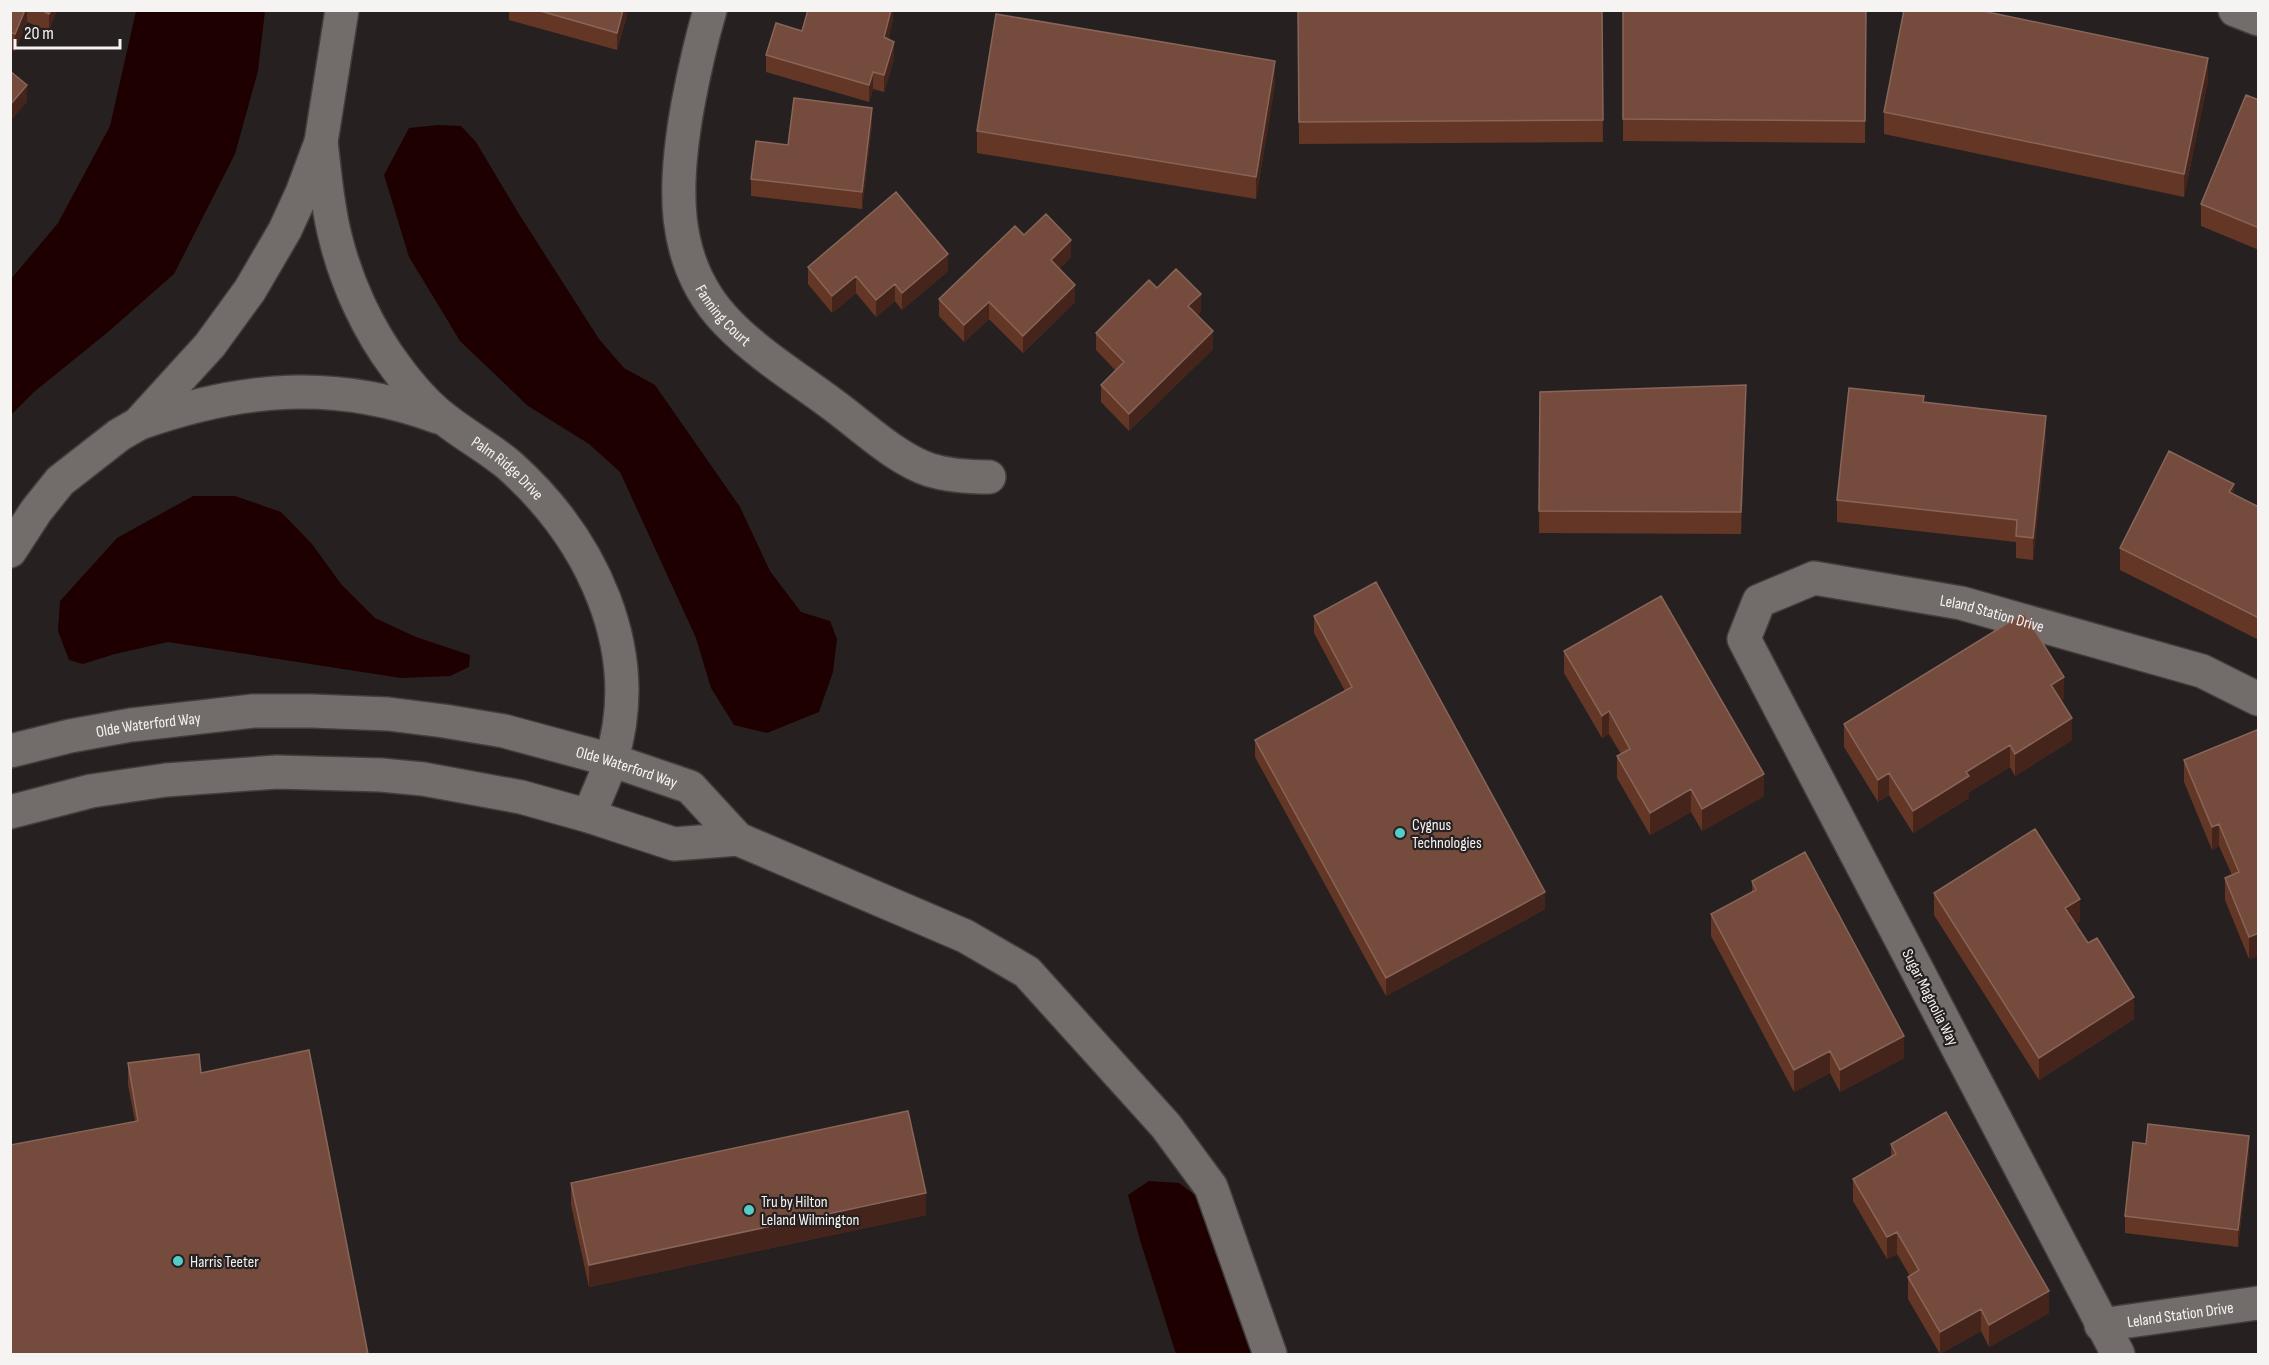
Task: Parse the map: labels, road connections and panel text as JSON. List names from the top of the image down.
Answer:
{
  "streets": {
    "street": [
      "Fanning Court",
      "Palm Ridge Drive",
      "Leland Station Drive",
      "Olde Waterford Way",
      "Sugar Magnolia Way"
    ]
  },
  "crossings": [
    ["Palm Ridge Drive", "Olde Waterford Way"],
    ["Leland Station Drive", "Sugar Magnolia Way"]
  ],
  "places": ["Cygnus Technologies", "Tru by Hilton Leland Wilmington", "Harris Teeter"],
  "scale_bar": "20 m"
}
